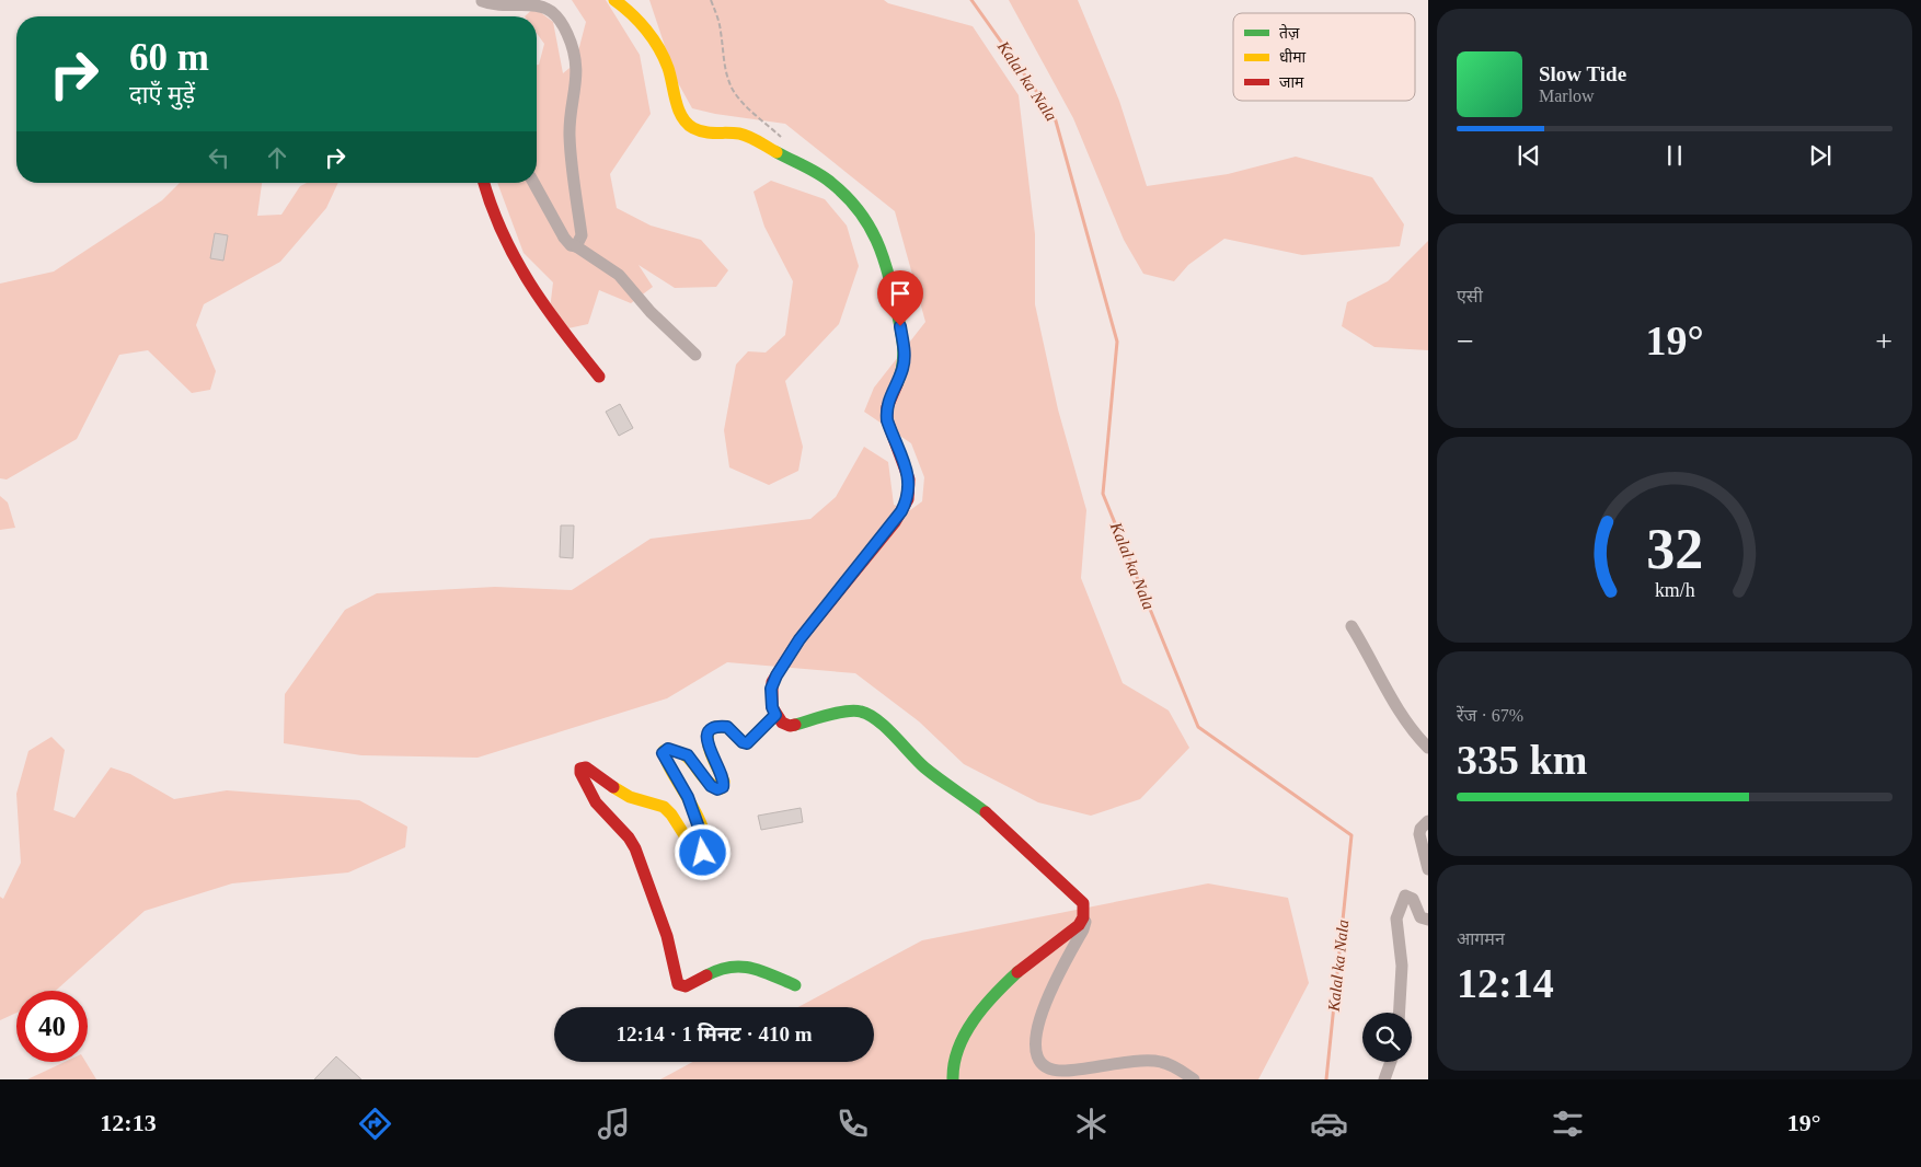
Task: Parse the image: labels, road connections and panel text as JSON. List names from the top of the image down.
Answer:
{
  "water": ["Kalal ka Nala"],
  "legend": ["तेज़", "धीमा", "जाम"],
  "page": {
    "turn": ["60 m", "दाएँ मुड़ें"],
    "song": ["Slow Tide", "Marlow"],
    "tile": [
      "एसी",
      ["रेंज · 67%", "335 km"],
      ["आगमन", "12:14"]
    ],
    "heat": ["−", "19°", "+"],
    "limit": "40",
    "trip": "12:14 · 1 मिनट · 410 m",
    "tabs": ["12:13", "19°"],
    "gauge": ["32", "km/h"]
  }
}
